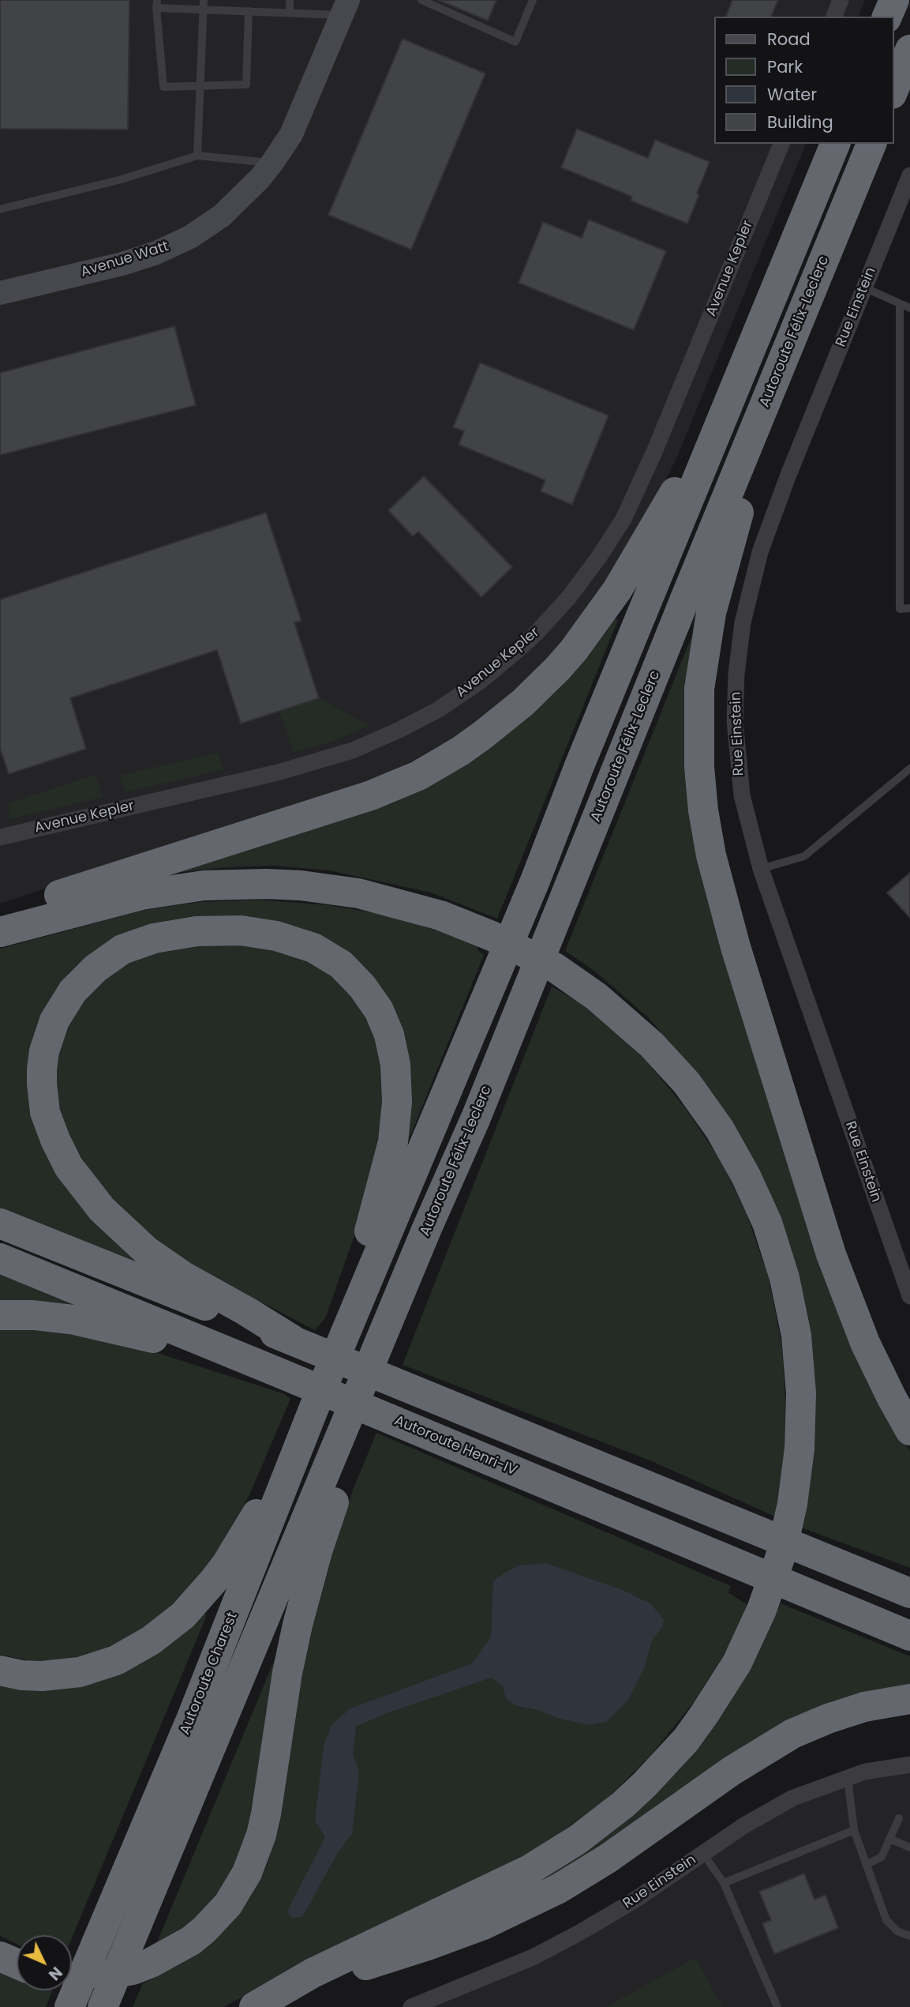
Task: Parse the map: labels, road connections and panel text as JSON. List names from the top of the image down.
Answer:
{
  "streets": {
    "highway": ["Autoroute Félix-Leclerc", "Autoroute Henri-IV", "Autoroute Charest"],
    "street": ["Avenue Watt", "Avenue Kepler", "Rue Einstein"]
  },
  "crossings": [
    ["Autoroute Félix-Leclerc", "Autoroute Charest"]
  ],
  "legend": [
    "Road",
    "Park",
    "Water",
    "Building"
  ],
  "north": "bottom right"
}
